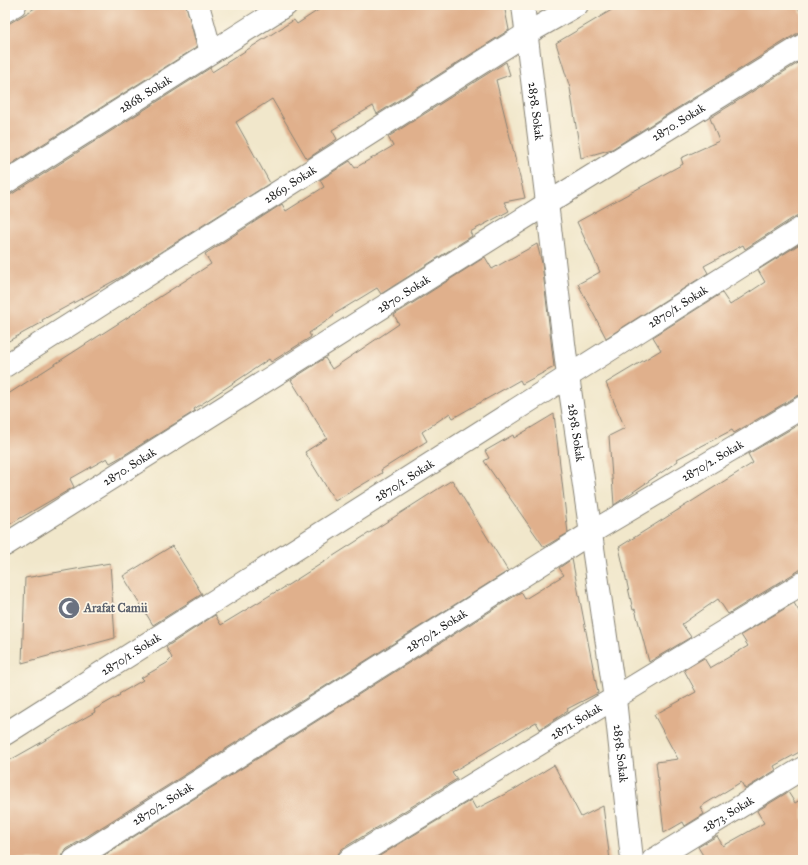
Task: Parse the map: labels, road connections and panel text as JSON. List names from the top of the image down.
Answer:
{
  "streets": {
    "street": [
      "2868. Sokak",
      "2858. Sokak",
      "2870. Sokak",
      "2869. Sokak",
      "2870/1. Sokak",
      "2870/2. Sokak",
      "2871. Sokak",
      "2873. Sokak"
    ]
  },
  "crossings": [
    ["2858. Sokak", "2870. Sokak"],
    ["2858. Sokak", "2869. Sokak"],
    ["2858. Sokak", "2870/1. Sokak"],
    ["2858. Sokak", "2870/2. Sokak"],
    ["2858. Sokak", "2871. Sokak"]
  ],
  "places": {
    "mosque": ["Arafat Camii"]
  }
}
